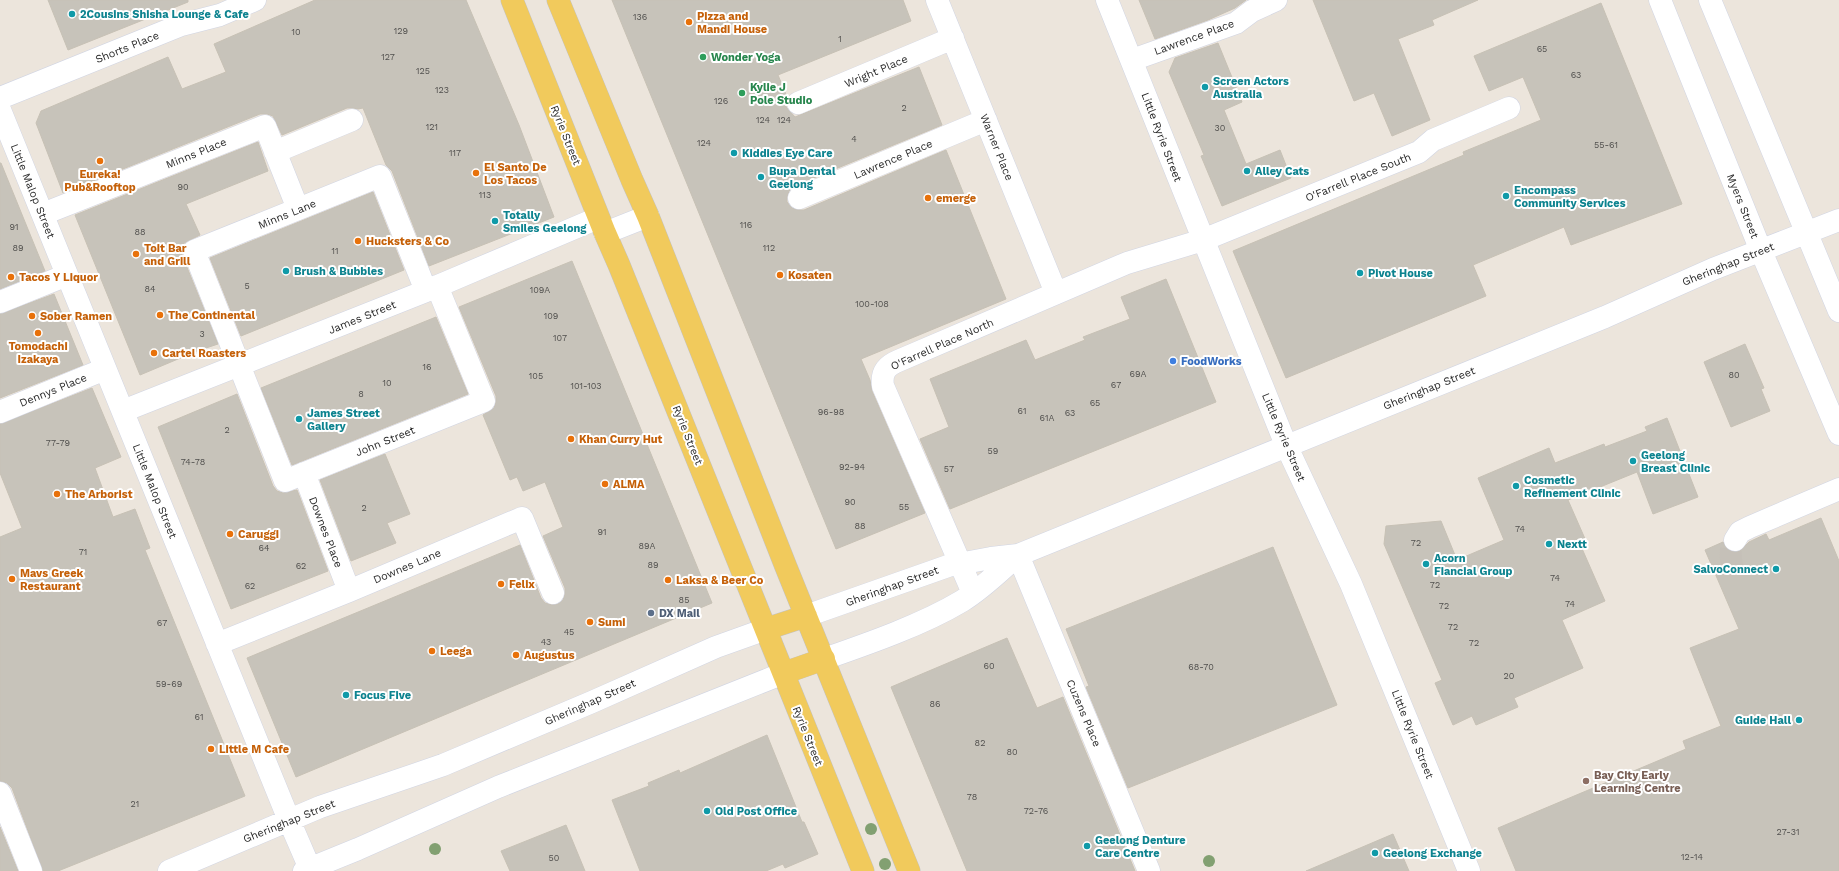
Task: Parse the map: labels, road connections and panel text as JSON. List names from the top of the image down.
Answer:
{
  "streets": {
    "main road": ["Ryrie Street", "Gheringhap Street"],
    "street": [
      "Lawrence Place",
      "Shorts Place",
      "Wright Place",
      "Little Ryrie Street",
      "Warner Place",
      "Minns Place",
      "O'Farrell Place South",
      "Little Malop Street",
      "Myers Street",
      "Minns Lane",
      "James Street",
      "O'Farrell Place North",
      "Dennys Place",
      "John Street",
      "Downes Place",
      "Downes Lane",
      "Cuzens Place"
    ]
  },
  "crossings": [
    ["Lawrence Place", "Little Ryrie Street"],
    ["Lawrence Place", "Warner Place"],
    ["Wright Place", "Warner Place"],
    ["Ryrie Street", "Gheringhap Street"],
    ["Ryrie Street", "James Street"],
    ["Little Ryrie Street", "O'Farrell Place South"],
    ["Little Ryrie Street", "Gheringhap Street"],
    ["Little Ryrie Street", "O'Farrell Place North"],
    ["Warner Place", "O'Farrell Place North"],
    ["Minns Place", "Little Malop Street"],
    ["Minns Place", "Minns Lane"],
    ["O'Farrell Place South", "O'Farrell Place North"],
    ["Little Malop Street", "Gheringhap Street"],
    ["Little Malop Street", "James Street"],
    ["Little Malop Street", "Dennys Place"],
    ["Little Malop Street", "Downes Lane"],
    ["Myers Street", "Gheringhap Street"],
    ["Minns Lane", "James Street"],
    ["Minns Lane", "John Street"],
    ["Gheringhap Street", "O'Farrell Place North"],
    ["Gheringhap Street", "Cuzens Place"],
    ["James Street", "John Street"],
    ["John Street", "Downes Place"],
    ["Downes Place", "Downes Lane"]
  ],
  "places": [
    "2Cousins Shisha Lounge & Cafe",
    "Pizza and Mandi House",
    "Wonder Yoga",
    "Screen Actors Australia",
    "Kylie J Pole Studio",
    "Kiddies Eye Care",
    "Eureka! Pub&Rooftop",
    "Alley Cats",
    "El Santo De Los Tacos",
    "Bupa Dental Geelong",
    "Encompass Community Services",
    "emerge",
    "Totally Smiles Geelong",
    "Hucksters & Co",
    "Toit Bar and Grill",
    "Brush & Bubbles",
    "Pivot House",
    "Kosaten",
    "Tacos Y Liquor",
    "The Continental",
    "Sober Ramen",
    "Tomodachi Izakaya",
    "Cartel Roasters",
    "FoodWorks",
    "James Street Gallery",
    "Khan Curry Hut",
    "Geelong Breast Clinic",
    "ALMA",
    "Cosmetic Refinement Clinic",
    "The Arborist",
    "Caruggi",
    "Nextt",
    "Acorn Fiancial Group",
    "SalvoConnect",
    "Mavs Greek Restaurant",
    "Laksa & Beer Co",
    "Felix",
    "DX Mail",
    "Sumi",
    "Leega",
    "Augustus",
    "Focus Five",
    "Guide Hall",
    "Little M Cafe",
    "Bay City Early Learning Centre",
    "Old Post Office",
    "Geelong Denture Care Centre",
    "Geelong Exchange"
  ],
  "house_numbers": [
    "136",
    "129",
    "10",
    "1",
    "65",
    "127",
    "125",
    "63",
    "123",
    "126",
    "2",
    "124",
    "124",
    "121",
    "30",
    "4",
    "124",
    "55-61",
    "117",
    "90",
    "113",
    "116",
    "91",
    "88",
    "89",
    "112",
    "11",
    "5",
    "84",
    "109A",
    "100-108",
    "109",
    "3",
    "107",
    "16",
    "69A",
    "80",
    "105",
    "10",
    "67",
    "101-103",
    "8",
    "65",
    "61",
    "96-98",
    "63",
    "61A",
    "2",
    "77-79",
    "59",
    "74-78",
    "92-94",
    "57",
    "90",
    "55",
    "2",
    "88",
    "74",
    "91",
    "72",
    "89A",
    "64",
    "71",
    "89",
    "62",
    "74",
    "72",
    "62",
    "85",
    "74",
    "72",
    "67",
    "72",
    "45",
    "43",
    "72",
    "60",
    "68-70",
    "20",
    "59-69",
    "86",
    "61",
    "82",
    "80",
    "78",
    "21",
    "72-76",
    "27-31",
    "12-14",
    "50"
  ]
}
